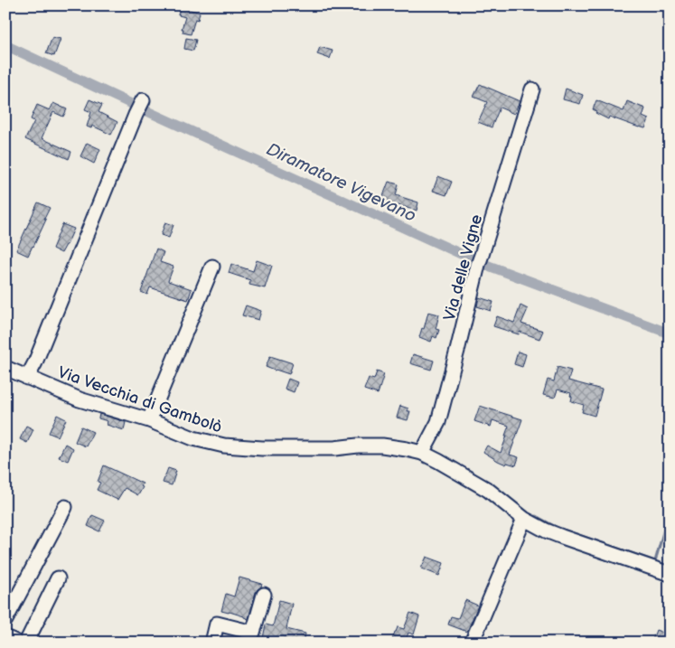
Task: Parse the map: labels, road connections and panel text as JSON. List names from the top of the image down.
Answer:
{
  "streets": {
    "street": ["Via delle Vigne", "Via Vecchia di Gambolò"]
  },
  "crossings": [
    ["Via delle Vigne", "Via Vecchia di Gambolò"]
  ],
  "water": ["Diramatore Vigevano"]
}
